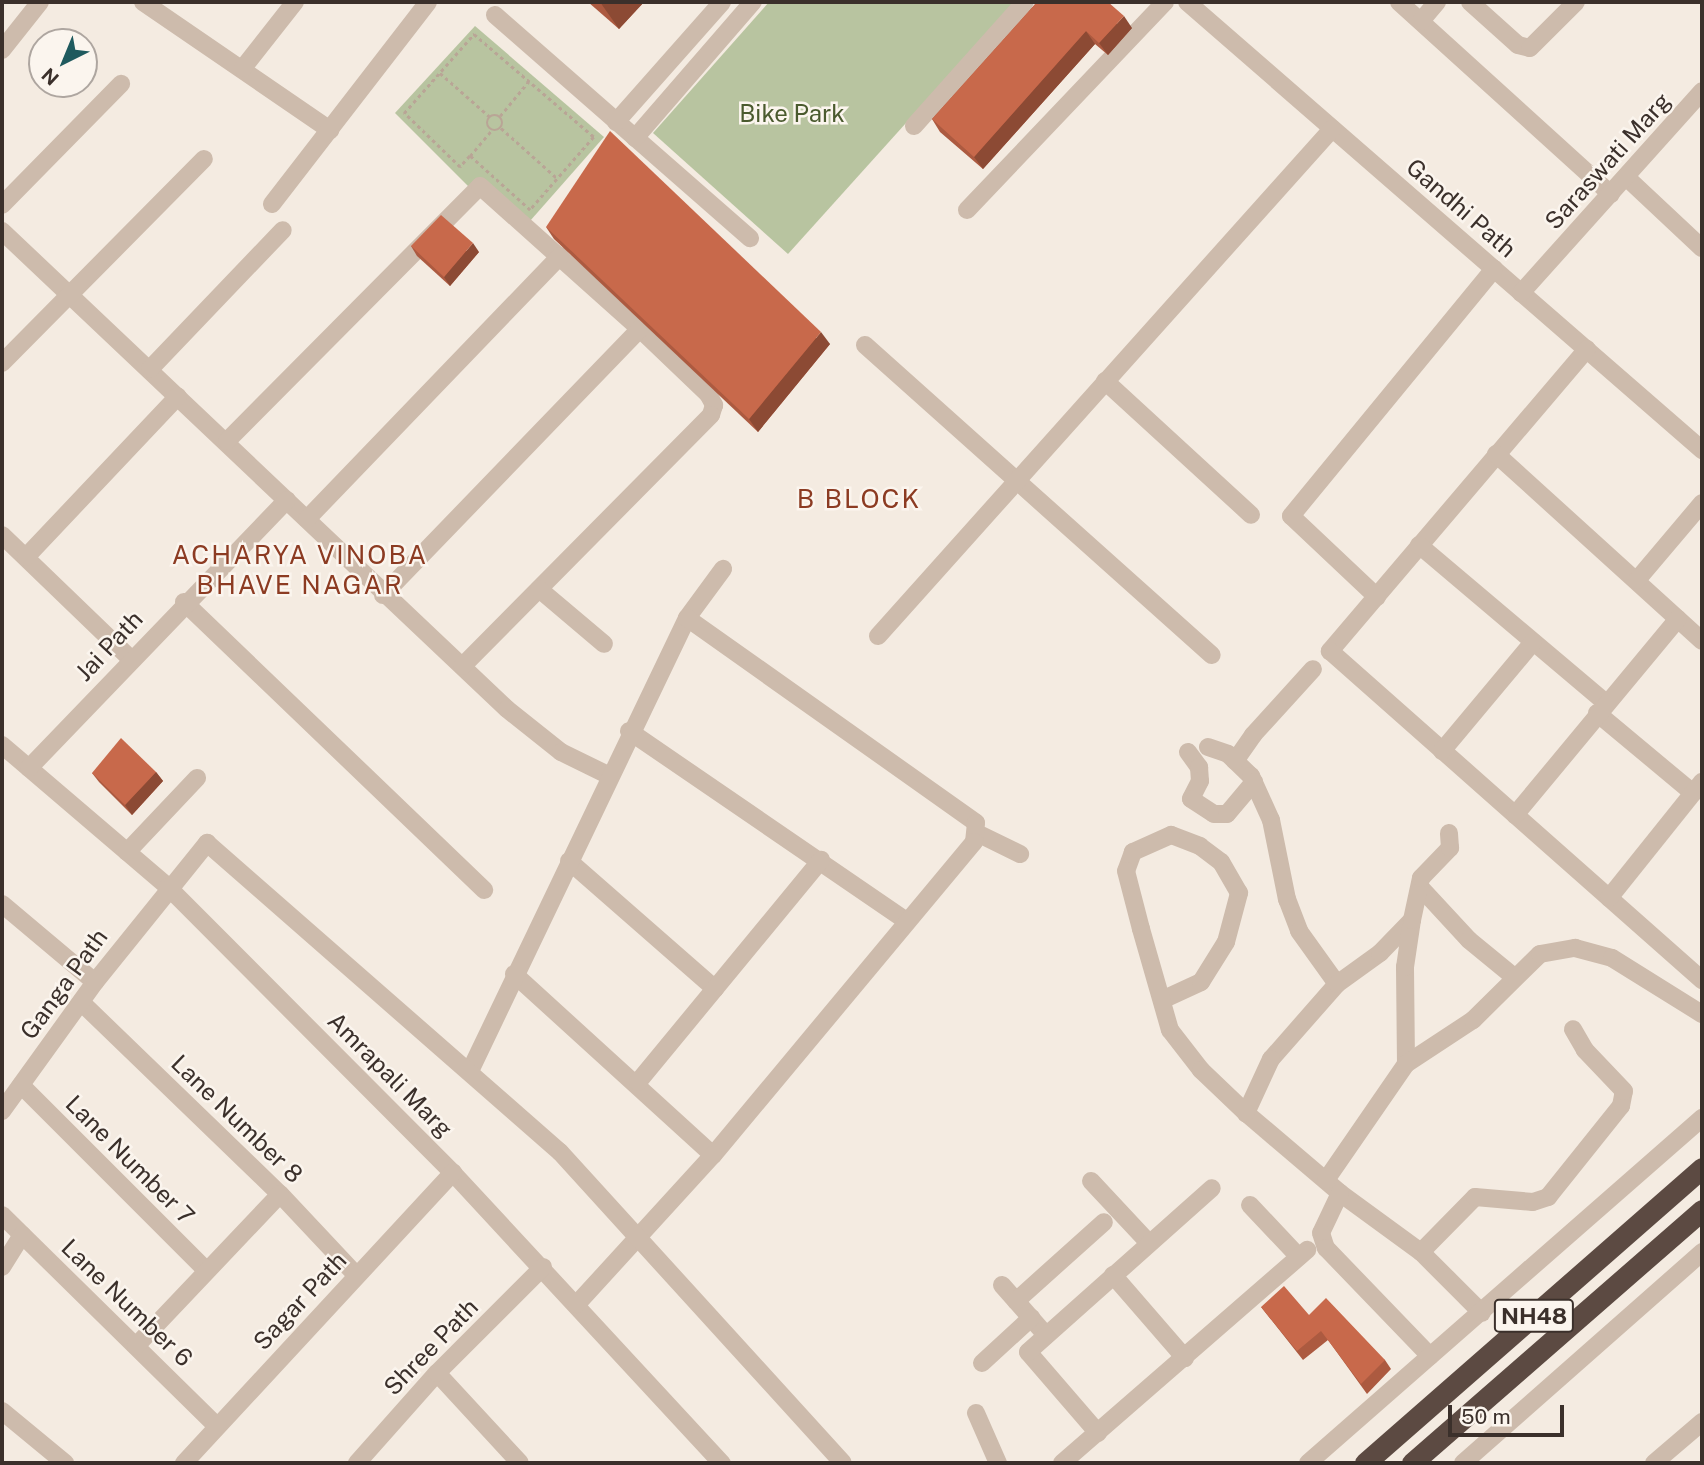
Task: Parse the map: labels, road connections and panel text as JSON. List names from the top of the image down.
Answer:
{
  "streets": {
    "highway": ["NH48"],
    "street": [
      "Saraswati Marg",
      "Gandhi Path",
      "Jai Path",
      "Ganga Path",
      "Amrapali Marg",
      "Lane Number 8",
      "Lane Number 7",
      "Sagar Path",
      "Lane Number 6",
      "Shree Path"
    ]
  },
  "crossings": [
    ["Saraswati Marg", "Gandhi Path"],
    ["Jai Path", "Amrapali Marg"],
    ["Ganga Path", "Amrapali Marg"],
    ["Ganga Path", "Lane Number 8"],
    ["Ganga Path", "Lane Number 7"],
    ["Amrapali Marg", "Sagar Path"],
    ["Amrapali Marg", "Shree Path"],
    ["Lane Number 8", "Sagar Path"],
    ["Sagar Path", "Lane Number 6"]
  ],
  "districts": ["B BLOCK", "ACHARYA VINOBA BHAVE NAGAR"],
  "parks": ["Bike Park"],
  "scale_bar": "50 m",
  "north": "bottom left"
}
